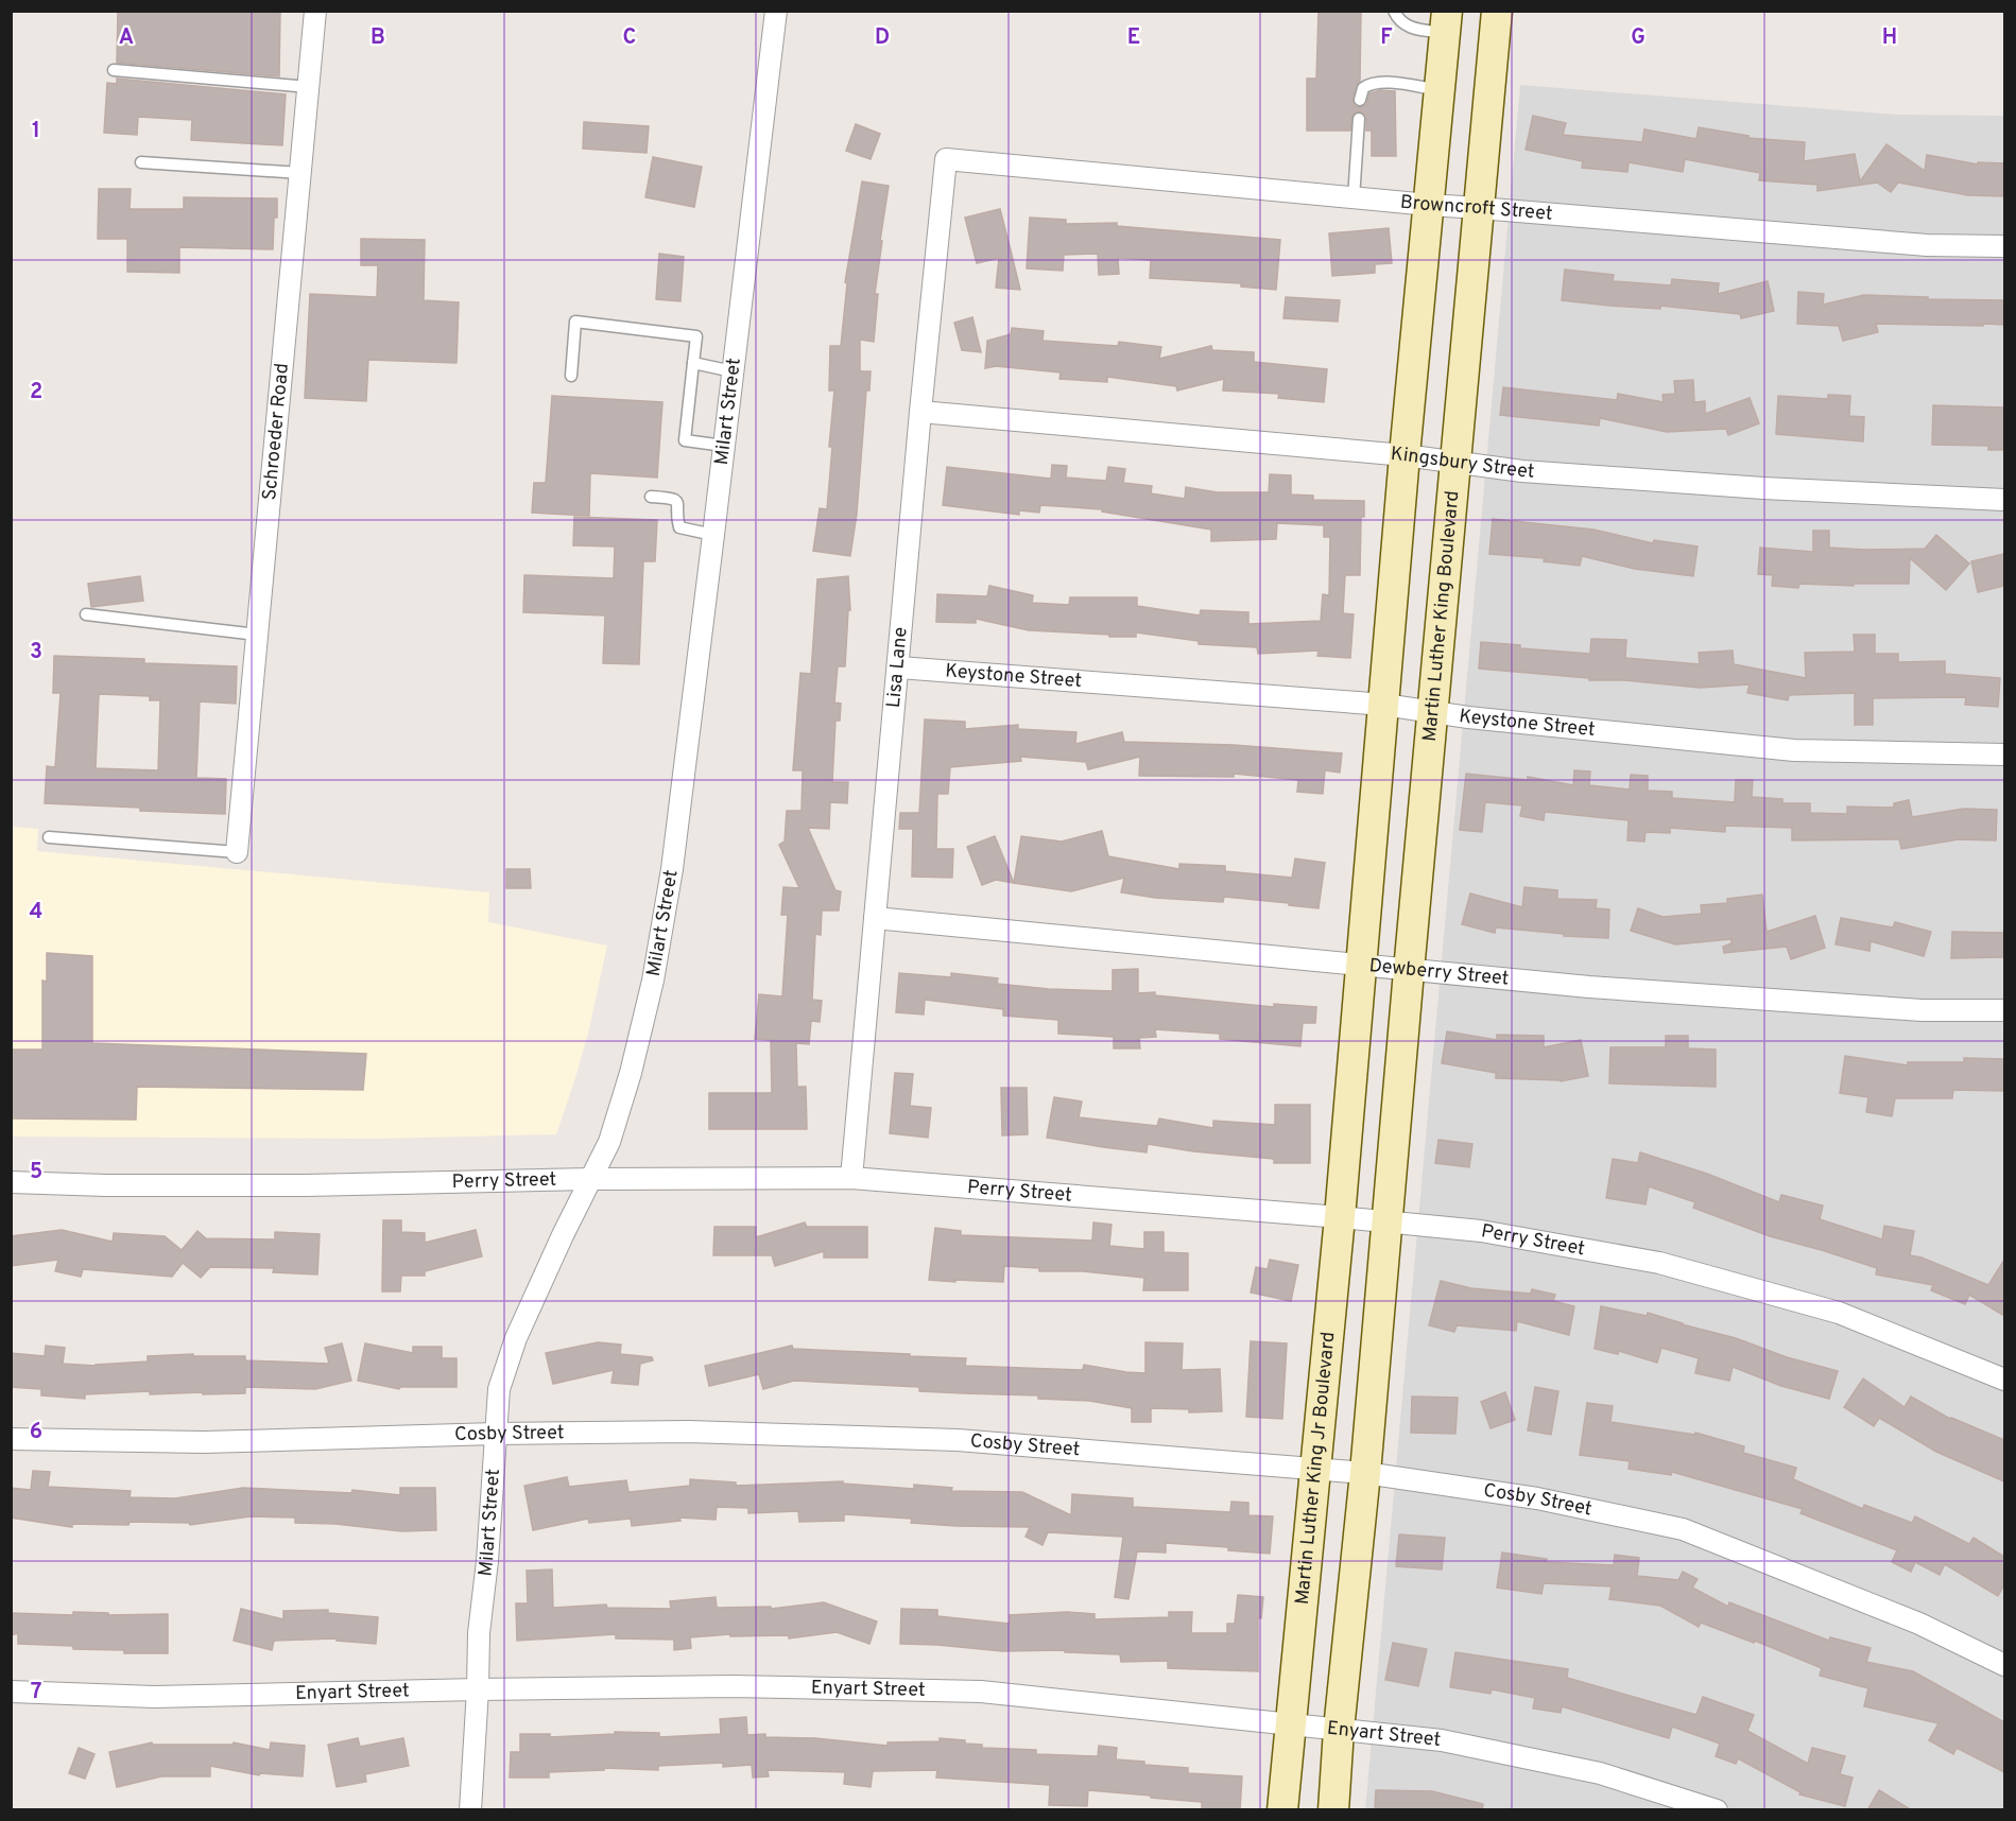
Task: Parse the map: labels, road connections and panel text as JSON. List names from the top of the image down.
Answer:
{
  "streets": {
    "main road": ["Martin Luther King Boulevard", "Martin Luther King Jr Boulevard"],
    "street": [
      "Browncroft Street",
      "Milart Street",
      "Schroeder Road",
      "Kingsbury Street",
      "Lisa Lane",
      "Keystone Street",
      "Dewberry Street",
      "Perry Street",
      "Cosby Street",
      "Enyart Street"
    ]
  },
  "crossings": [
    ["Browncroft Street", "Martin Luther King Boulevard"],
    ["Browncroft Street", "Lisa Lane"],
    ["Milart Street", "Perry Street"],
    ["Milart Street", "Cosby Street"],
    ["Milart Street", "Enyart Street"],
    ["Kingsbury Street", "Martin Luther King Boulevard"],
    ["Kingsbury Street", "Lisa Lane"],
    ["Martin Luther King Boulevard", "Keystone Street"],
    ["Martin Luther King Boulevard", "Dewberry Street"],
    ["Martin Luther King Boulevard", "Perry Street"],
    ["Lisa Lane", "Keystone Street"],
    ["Lisa Lane", "Dewberry Street"],
    ["Lisa Lane", "Perry Street"],
    ["Dewberry Street", "Martin Luther King Jr Boulevard"],
    ["Perry Street", "Martin Luther King Jr Boulevard"],
    ["Cosby Street", "Martin Luther King Jr Boulevard"],
    ["Martin Luther King Jr Boulevard", "Enyart Street"]
  ],
  "grid": {
    "columns": [
      "A",
      "B",
      "C",
      "D",
      "E",
      "F",
      "G",
      "H"
    ],
    "rows": [
      "1",
      "2",
      "3",
      "4",
      "5",
      "6",
      "7"
    ]
  }
}
